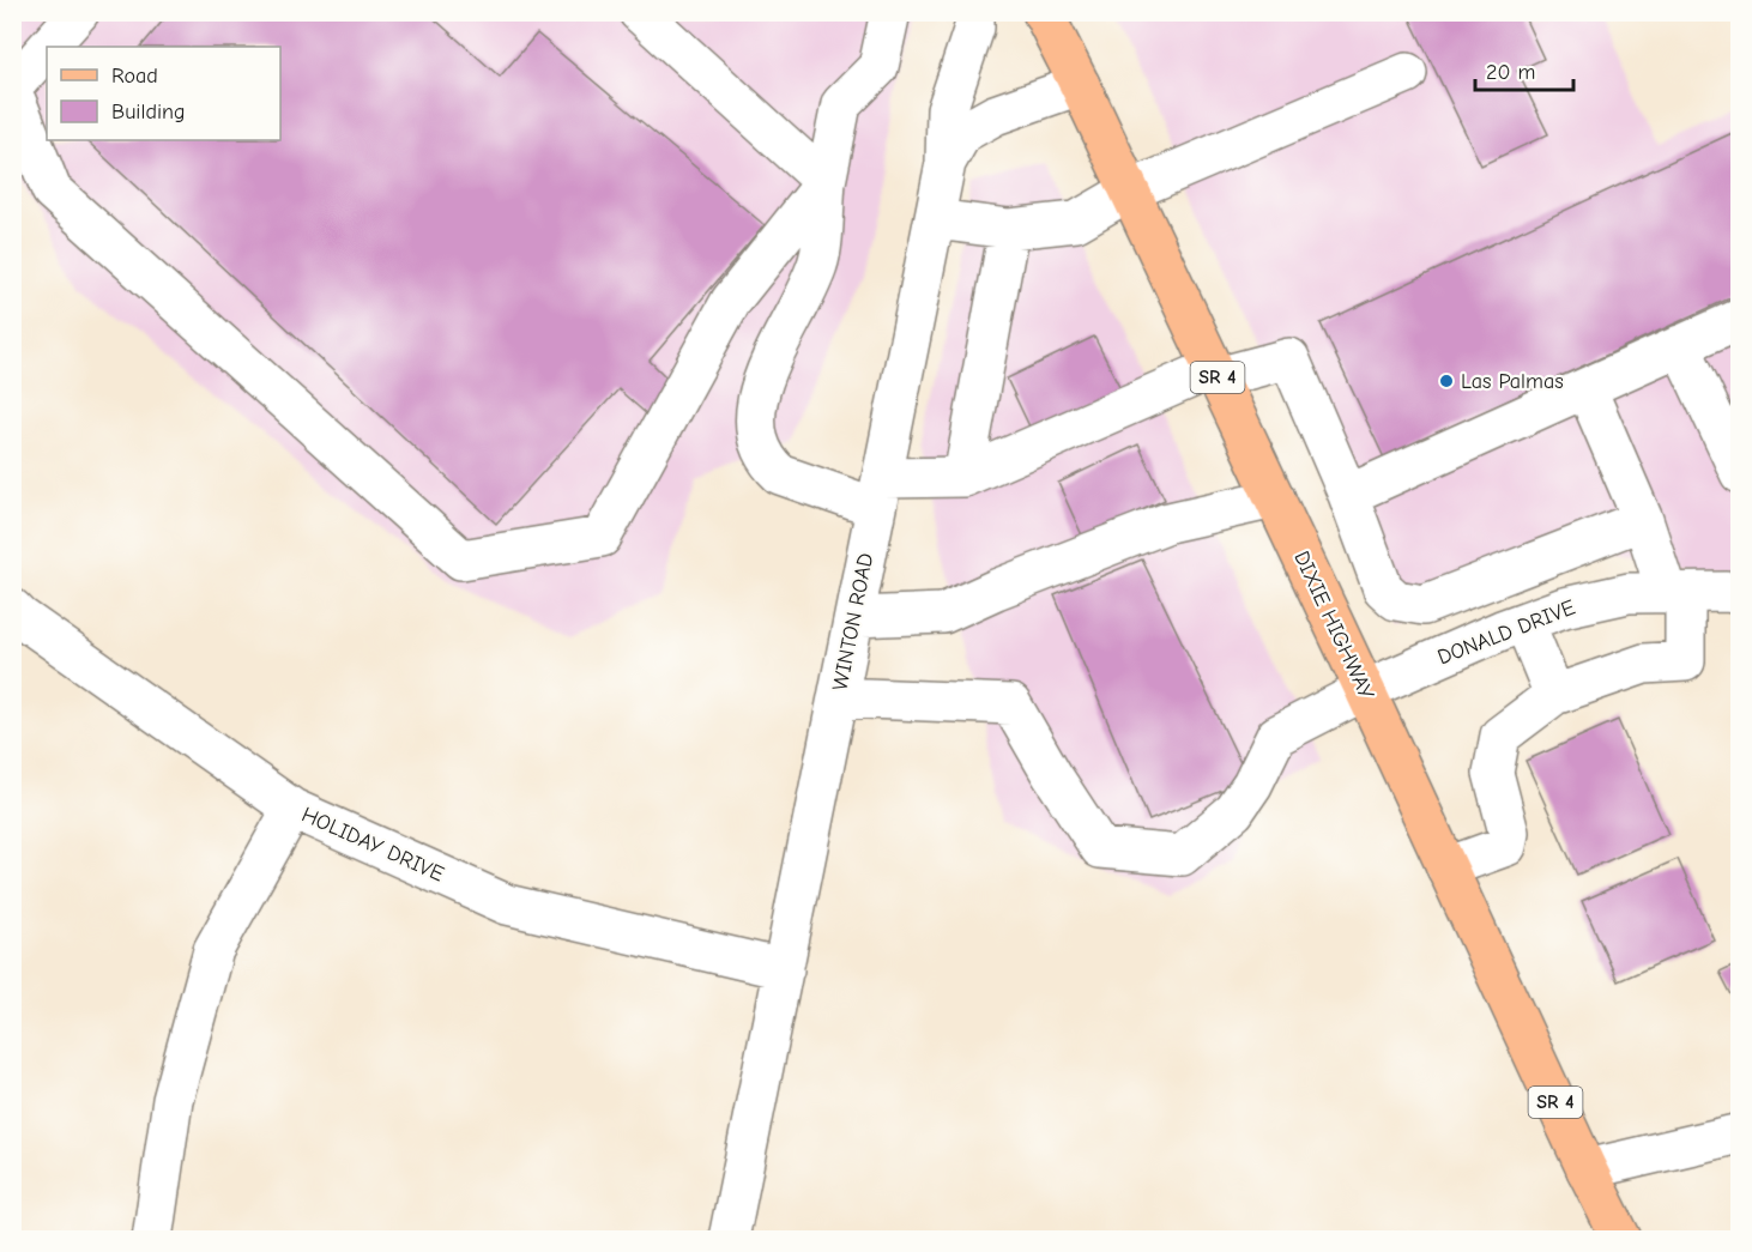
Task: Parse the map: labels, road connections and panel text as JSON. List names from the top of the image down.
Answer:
{
  "streets": {
    "main road": ["SR 4", "DIXIE HIGHWAY"],
    "street": ["WINTON ROAD", "DONALD DRIVE", "HOLIDAY DRIVE"]
  },
  "crossings": [
    ["WINTON ROAD", "DIXIE HIGHWAY"],
    ["WINTON ROAD", "DONALD DRIVE"],
    ["WINTON ROAD", "HOLIDAY DRIVE"],
    ["DIXIE HIGHWAY", "DONALD DRIVE"]
  ],
  "places": ["Las Palmas"],
  "legend": ["Road", "Building"],
  "scale_bar": "20 m"
}
